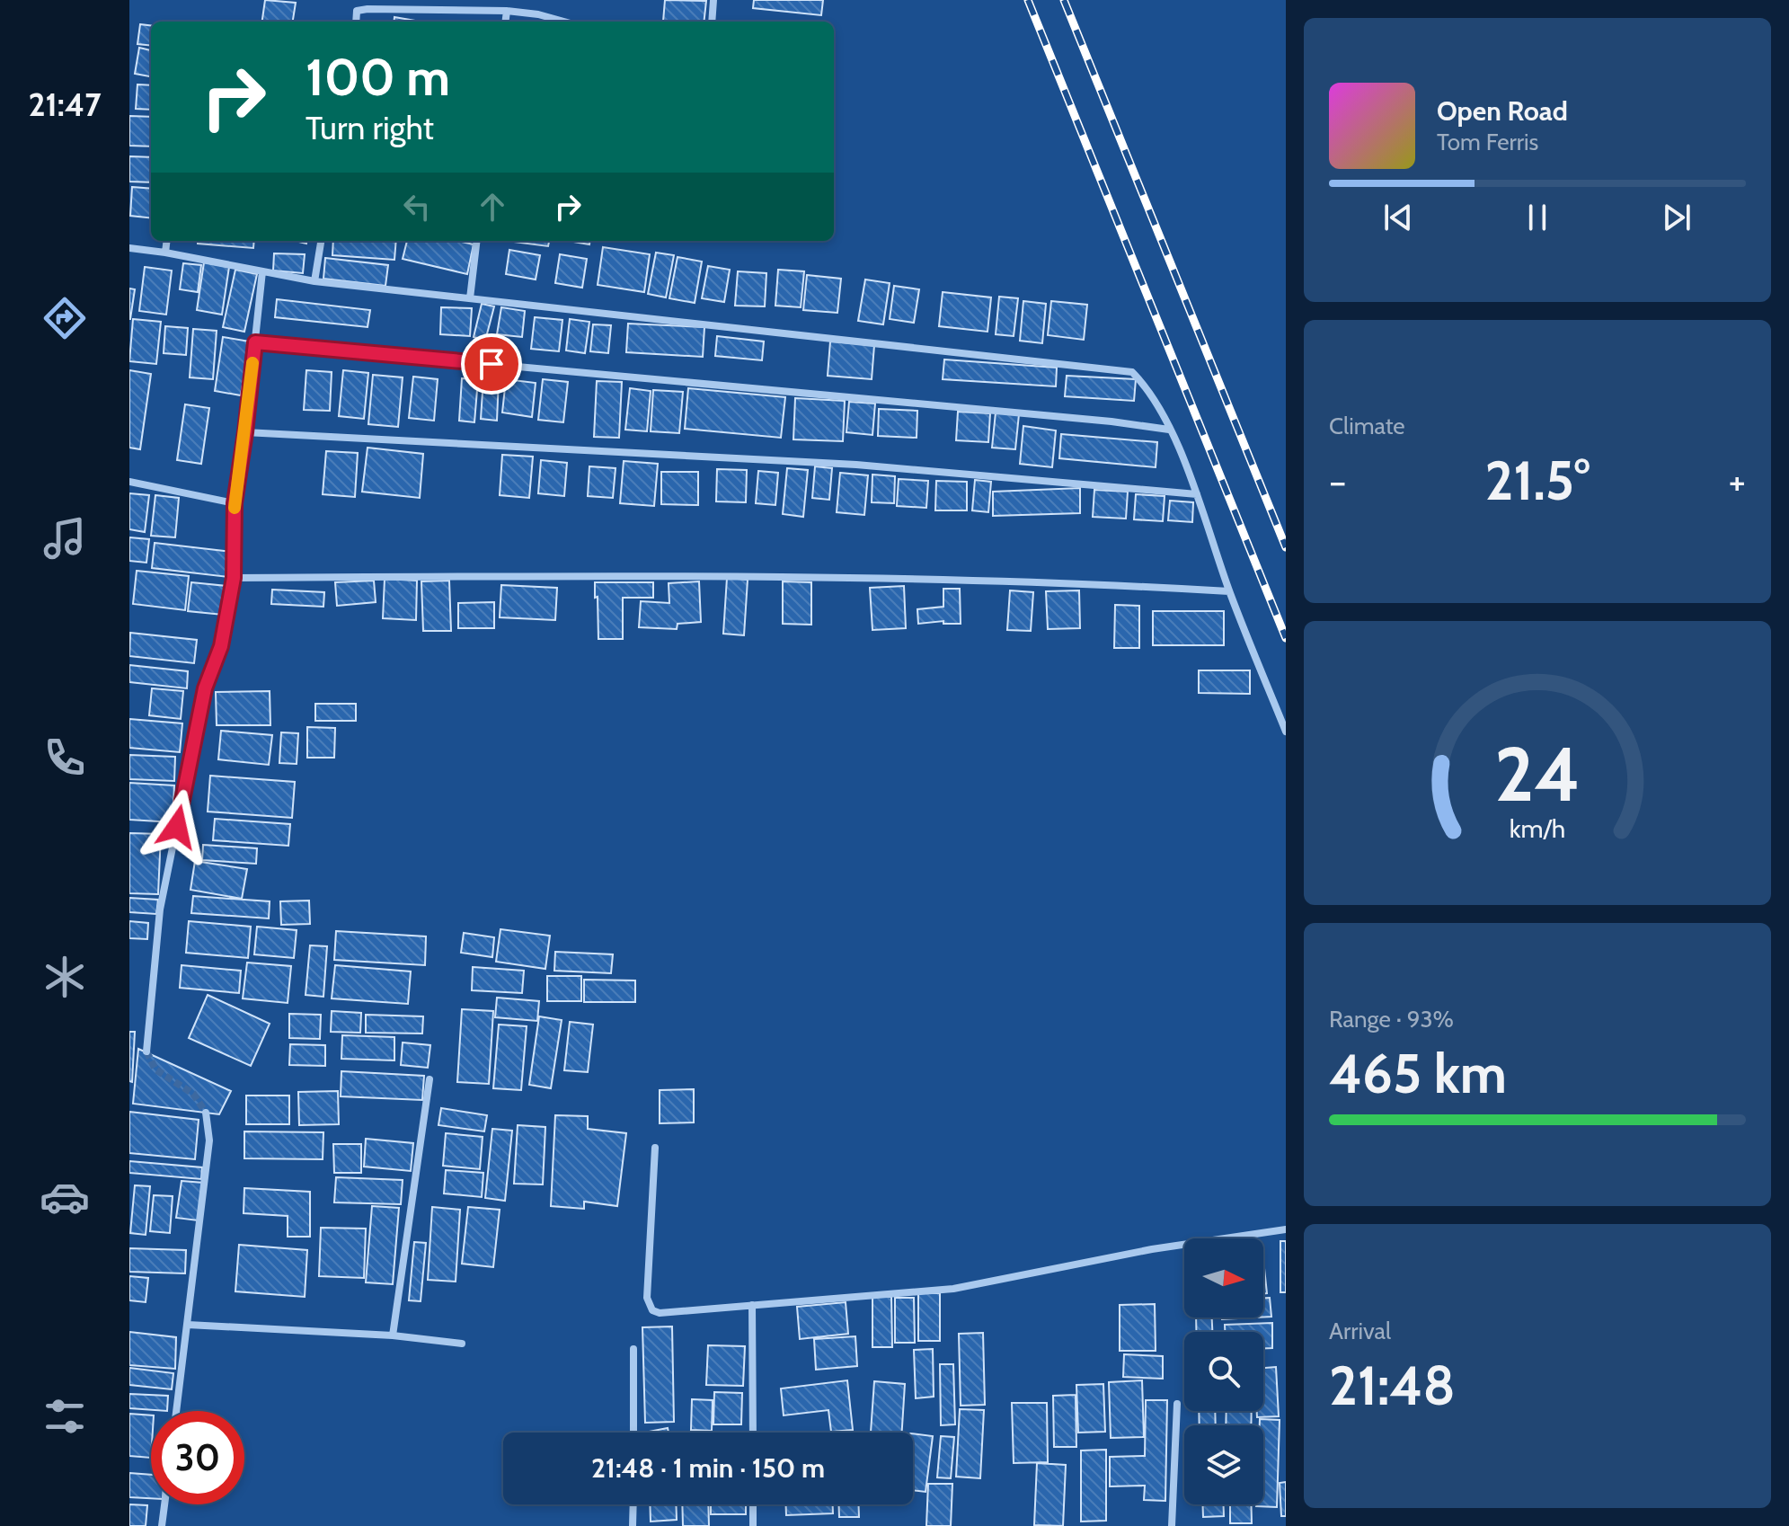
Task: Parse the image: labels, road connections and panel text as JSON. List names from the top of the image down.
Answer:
{
  "north": "right",
  "page": {
    "tabs": "21:47",
    "turn": ["100 m", "Turn right"],
    "song": ["Open Road", "Tom Ferris"],
    "tile": [
      "Climate",
      ["Range · 93%", "465 km"],
      ["Arrival", "21:48"]
    ],
    "heat": ["−", "21.5°", "+"],
    "limit": "30",
    "trip": "21:48 · 1 min · 150 m",
    "gauge": ["24", "km/h"]
  }
}
